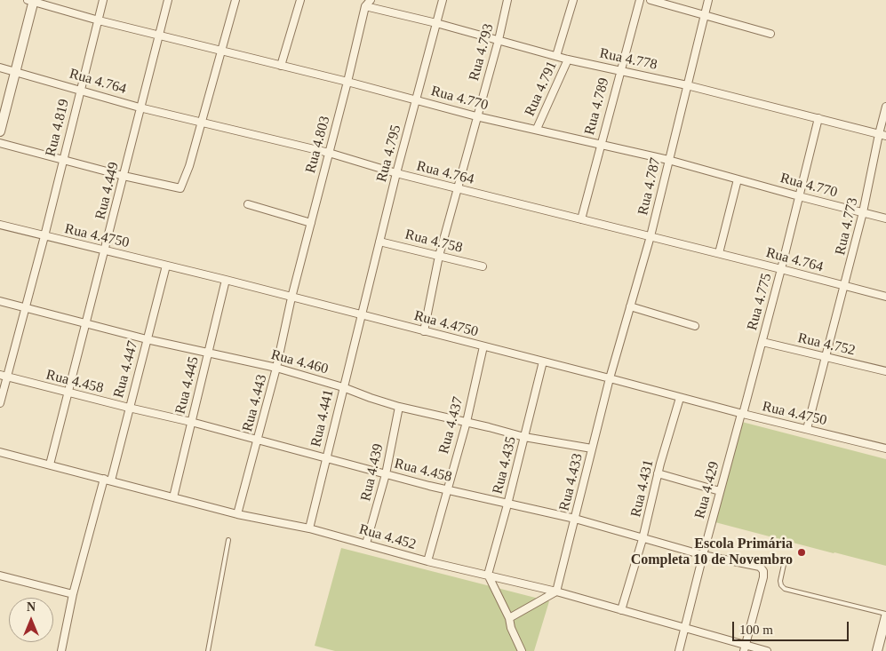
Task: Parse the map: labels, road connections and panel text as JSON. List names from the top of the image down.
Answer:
{
  "streets": {
    "street": [
      "Rua 4.793",
      "Rua 4.778",
      "Rua 4.764",
      "Rua 4.791",
      "Rua 4.770",
      "Rua 4.789",
      "Rua 4.819",
      "Rua 4.803",
      "Rua 4.795",
      "Rua 4.787",
      "Rua 4.449",
      "Rua 4.773",
      "Rua 4.4750",
      "Rua 4.758",
      "Rua 4.775",
      "Rua 4.752",
      "Rua 4.460",
      "Rua 4.447",
      "Rua 4.458",
      "Rua 4.445",
      "Rua 4.443",
      "Rua 4.441",
      "Rua 4.437",
      "Rua 4.435",
      "Rua 4.439",
      "Rua 4.433",
      "Rua 4.431",
      "Rua 4.429",
      "Rua 4.452"
    ]
  },
  "crossings": [
    ["Rua 4.793", "Rua 4.778"],
    ["Rua 4.793", "Rua 4.764"],
    ["Rua 4.793", "Rua 4.770"],
    ["Rua 4.793", "Rua 4.4750"],
    ["Rua 4.793", "Rua 4.758"],
    ["Rua 4.778", "Rua 4.791"],
    ["Rua 4.778", "Rua 4.789"],
    ["Rua 4.778", "Rua 4.803"],
    ["Rua 4.778", "Rua 4.795"],
    ["Rua 4.778", "Rua 4.787"],
    ["Rua 4.778", "Rua 4.773"],
    ["Rua 4.778", "Rua 4.775"],
    ["Rua 4.764", "Rua 4.789"],
    ["Rua 4.764", "Rua 4.819"],
    ["Rua 4.764", "Rua 4.803"],
    ["Rua 4.764", "Rua 4.795"],
    ["Rua 4.764", "Rua 4.787"],
    ["Rua 4.764", "Rua 4.449"],
    ["Rua 4.764", "Rua 4.773"],
    ["Rua 4.764", "Rua 4.775"],
    ["Rua 4.791", "Rua 4.770"],
    ["Rua 4.770", "Rua 4.789"],
    ["Rua 4.770", "Rua 4.819"],
    ["Rua 4.770", "Rua 4.803"],
    ["Rua 4.770", "Rua 4.795"],
    ["Rua 4.770", "Rua 4.787"],
    ["Rua 4.770", "Rua 4.449"],
    ["Rua 4.770", "Rua 4.773"],
    ["Rua 4.770", "Rua 4.775"],
    ["Rua 4.819", "Rua 4.4750"],
    ["Rua 4.819", "Rua 4.460"],
    ["Rua 4.819", "Rua 4.458"],
    ["Rua 4.803", "Rua 4.4750"],
    ["Rua 4.803", "Rua 4.443"],
    ["Rua 4.795", "Rua 4.4750"],
    ["Rua 4.795", "Rua 4.758"],
    ["Rua 4.795", "Rua 4.441"],
    ["Rua 4.787", "Rua 4.4750"],
    ["Rua 4.787", "Rua 4.433"],
    ["Rua 4.449", "Rua 4.4750"],
    ["Rua 4.449", "Rua 4.460"],
    ["Rua 4.449", "Rua 4.458"],
    ["Rua 4.449", "Rua 4.452"],
    ["Rua 4.773", "Rua 4.4750"],
    ["Rua 4.773", "Rua 4.752"],
    ["Rua 4.4750", "Rua 4.775"],
    ["Rua 4.4750", "Rua 4.447"],
    ["Rua 4.4750", "Rua 4.445"],
    ["Rua 4.4750", "Rua 4.443"],
    ["Rua 4.4750", "Rua 4.441"],
    ["Rua 4.4750", "Rua 4.437"],
    ["Rua 4.4750", "Rua 4.435"],
    ["Rua 4.4750", "Rua 4.433"],
    ["Rua 4.4750", "Rua 4.431"],
    ["Rua 4.4750", "Rua 4.429"],
    ["Rua 4.775", "Rua 4.752"],
    ["Rua 4.775", "Rua 4.429"],
    ["Rua 4.460", "Rua 4.447"],
    ["Rua 4.460", "Rua 4.445"],
    ["Rua 4.460", "Rua 4.443"],
    ["Rua 4.460", "Rua 4.441"],
    ["Rua 4.460", "Rua 4.437"],
    ["Rua 4.460", "Rua 4.435"],
    ["Rua 4.460", "Rua 4.439"],
    ["Rua 4.460", "Rua 4.433"],
    ["Rua 4.447", "Rua 4.458"],
    ["Rua 4.447", "Rua 4.452"],
    ["Rua 4.458", "Rua 4.445"],
    ["Rua 4.458", "Rua 4.443"],
    ["Rua 4.458", "Rua 4.441"],
    ["Rua 4.458", "Rua 4.437"],
    ["Rua 4.458", "Rua 4.435"],
    ["Rua 4.458", "Rua 4.439"],
    ["Rua 4.458", "Rua 4.433"],
    ["Rua 4.458", "Rua 4.431"],
    ["Rua 4.458", "Rua 4.429"],
    ["Rua 4.458", "Rua 4.452"],
    ["Rua 4.445", "Rua 4.452"],
    ["Rua 4.443", "Rua 4.452"],
    ["Rua 4.441", "Rua 4.452"],
    ["Rua 4.437", "Rua 4.452"],
    ["Rua 4.435", "Rua 4.452"],
    ["Rua 4.439", "Rua 4.452"],
    ["Rua 4.433", "Rua 4.452"],
    ["Rua 4.431", "Rua 4.452"],
    ["Rua 4.429", "Rua 4.452"]
  ],
  "places": ["Escola Primária Completa 10 de Novembro"],
  "scale_bar": "100 m",
  "north": "top"
}
